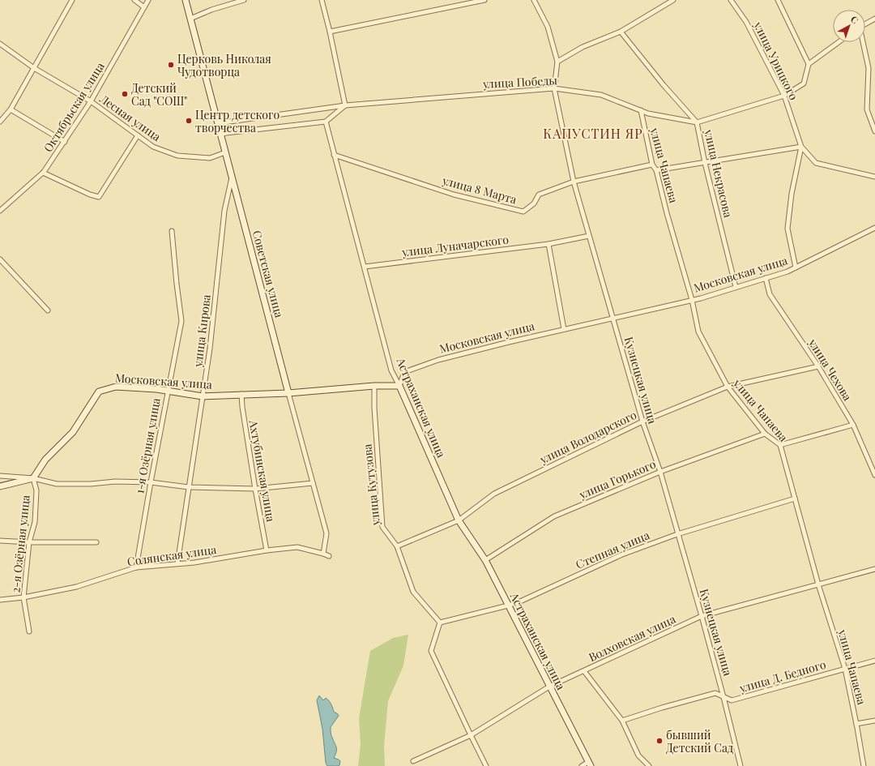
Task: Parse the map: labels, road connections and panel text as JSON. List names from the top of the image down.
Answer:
{
  "streets": {
    "street": [
      "улица Урицкого",
      "улица Победы",
      "Октябрьская улица",
      "Лесная улица",
      "улица Чапаева",
      "улица Некрасова",
      "улица 8 Марта",
      "улица Луначарского",
      "Советская улица",
      "Московская улица",
      "улица Кирова",
      "улица Чехова",
      "Кузнецкая улица",
      "Астраханская улица",
      "улица Володарского",
      "1-я Озёрная улица",
      "Ахтубинская улица",
      "улица Горького",
      "улица Кутузова",
      "2-я Озёрная улица",
      "Степная улица",
      "Солянская улица",
      "Волховская улица",
      "улица Д. Бедного"
    ]
  },
  "crossings": [
    ["улица Урицкого", "улица Победы"],
    ["улица Урицкого", "Московская улица"],
    ["улица Победы", "улица Чапаева"],
    ["улица Победы", "улица Некрасова"],
    ["улица Победы", "Советская улица"],
    ["улица Победы", "Кузнецкая улица"],
    ["Октябрьская улица", "Лесная улица"],
    ["Лесная улица", "Советская улица"],
    ["улица Чапаева", "улица 8 Марта"],
    ["улица Чапаева", "Московская улица"],
    ["улица Чапаева", "улица Володарского"],
    ["улица Чапаева", "улица Горького"],
    ["улица Чапаева", "Степная улица"],
    ["улица Чапаева", "Волховская улица"],
    ["улица Чапаева", "улица Д. Бедного"],
    ["улица Некрасова", "Московская улица"],
    ["улица 8 Марта", "Кузнецкая улица"],
    ["улица 8 Марта", "Астраханская улица"],
    ["улица Луначарского", "Кузнецкая улица"],
    ["улица Луначарского", "Астраханская улица"],
    ["Советская улица", "Московская улица"],
    ["Советская улица", "улица Кирова"],
    ["Советская улица", "Солянская улица"],
    ["Московская улица", "улица Кирова"],
    ["Московская улица", "улица Чехова"],
    ["Московская улица", "Кузнецкая улица"],
    ["Московская улица", "Астраханская улица"],
    ["Московская улица", "1-я Озёрная улица"],
    ["Московская улица", "Ахтубинская улица"],
    ["Московская улица", "улица Кутузова"],
    ["Московская улица", "2-я Озёрная улица"],
    ["улица Кирова", "Солянская улица"],
    ["улица Чехова", "улица Володарского"],
    ["Кузнецкая улица", "улица Володарского"],
    ["Кузнецкая улица", "улица Горького"],
    ["Кузнецкая улица", "Степная улица"],
    ["Кузнецкая улица", "Волховская улица"],
    ["Кузнецкая улица", "улица Д. Бедного"],
    ["Астраханская улица", "улица Володарского"],
    ["Астраханская улица", "улица Горького"],
    ["Астраханская улица", "Степная улица"],
    ["Астраханская улица", "Волховская улица"],
    ["улица Володарского", "улица Кутузова"],
    ["1-я Озёрная улица", "Солянская улица"],
    ["Ахтубинская улица", "Солянская улица"],
    ["улица Кутузова", "Степная улица"],
    ["2-я Озёрная улица", "Солянская улица"]
  ],
  "districts": ["КАПУСТИН ЯР"],
  "places": [
    "Церковь Николая Чудотворца",
    "Детский Сад \"СОШ\"",
    "Центр детского творчества",
    "бывший Детский Сад"
  ],
  "north": "top right"
}
